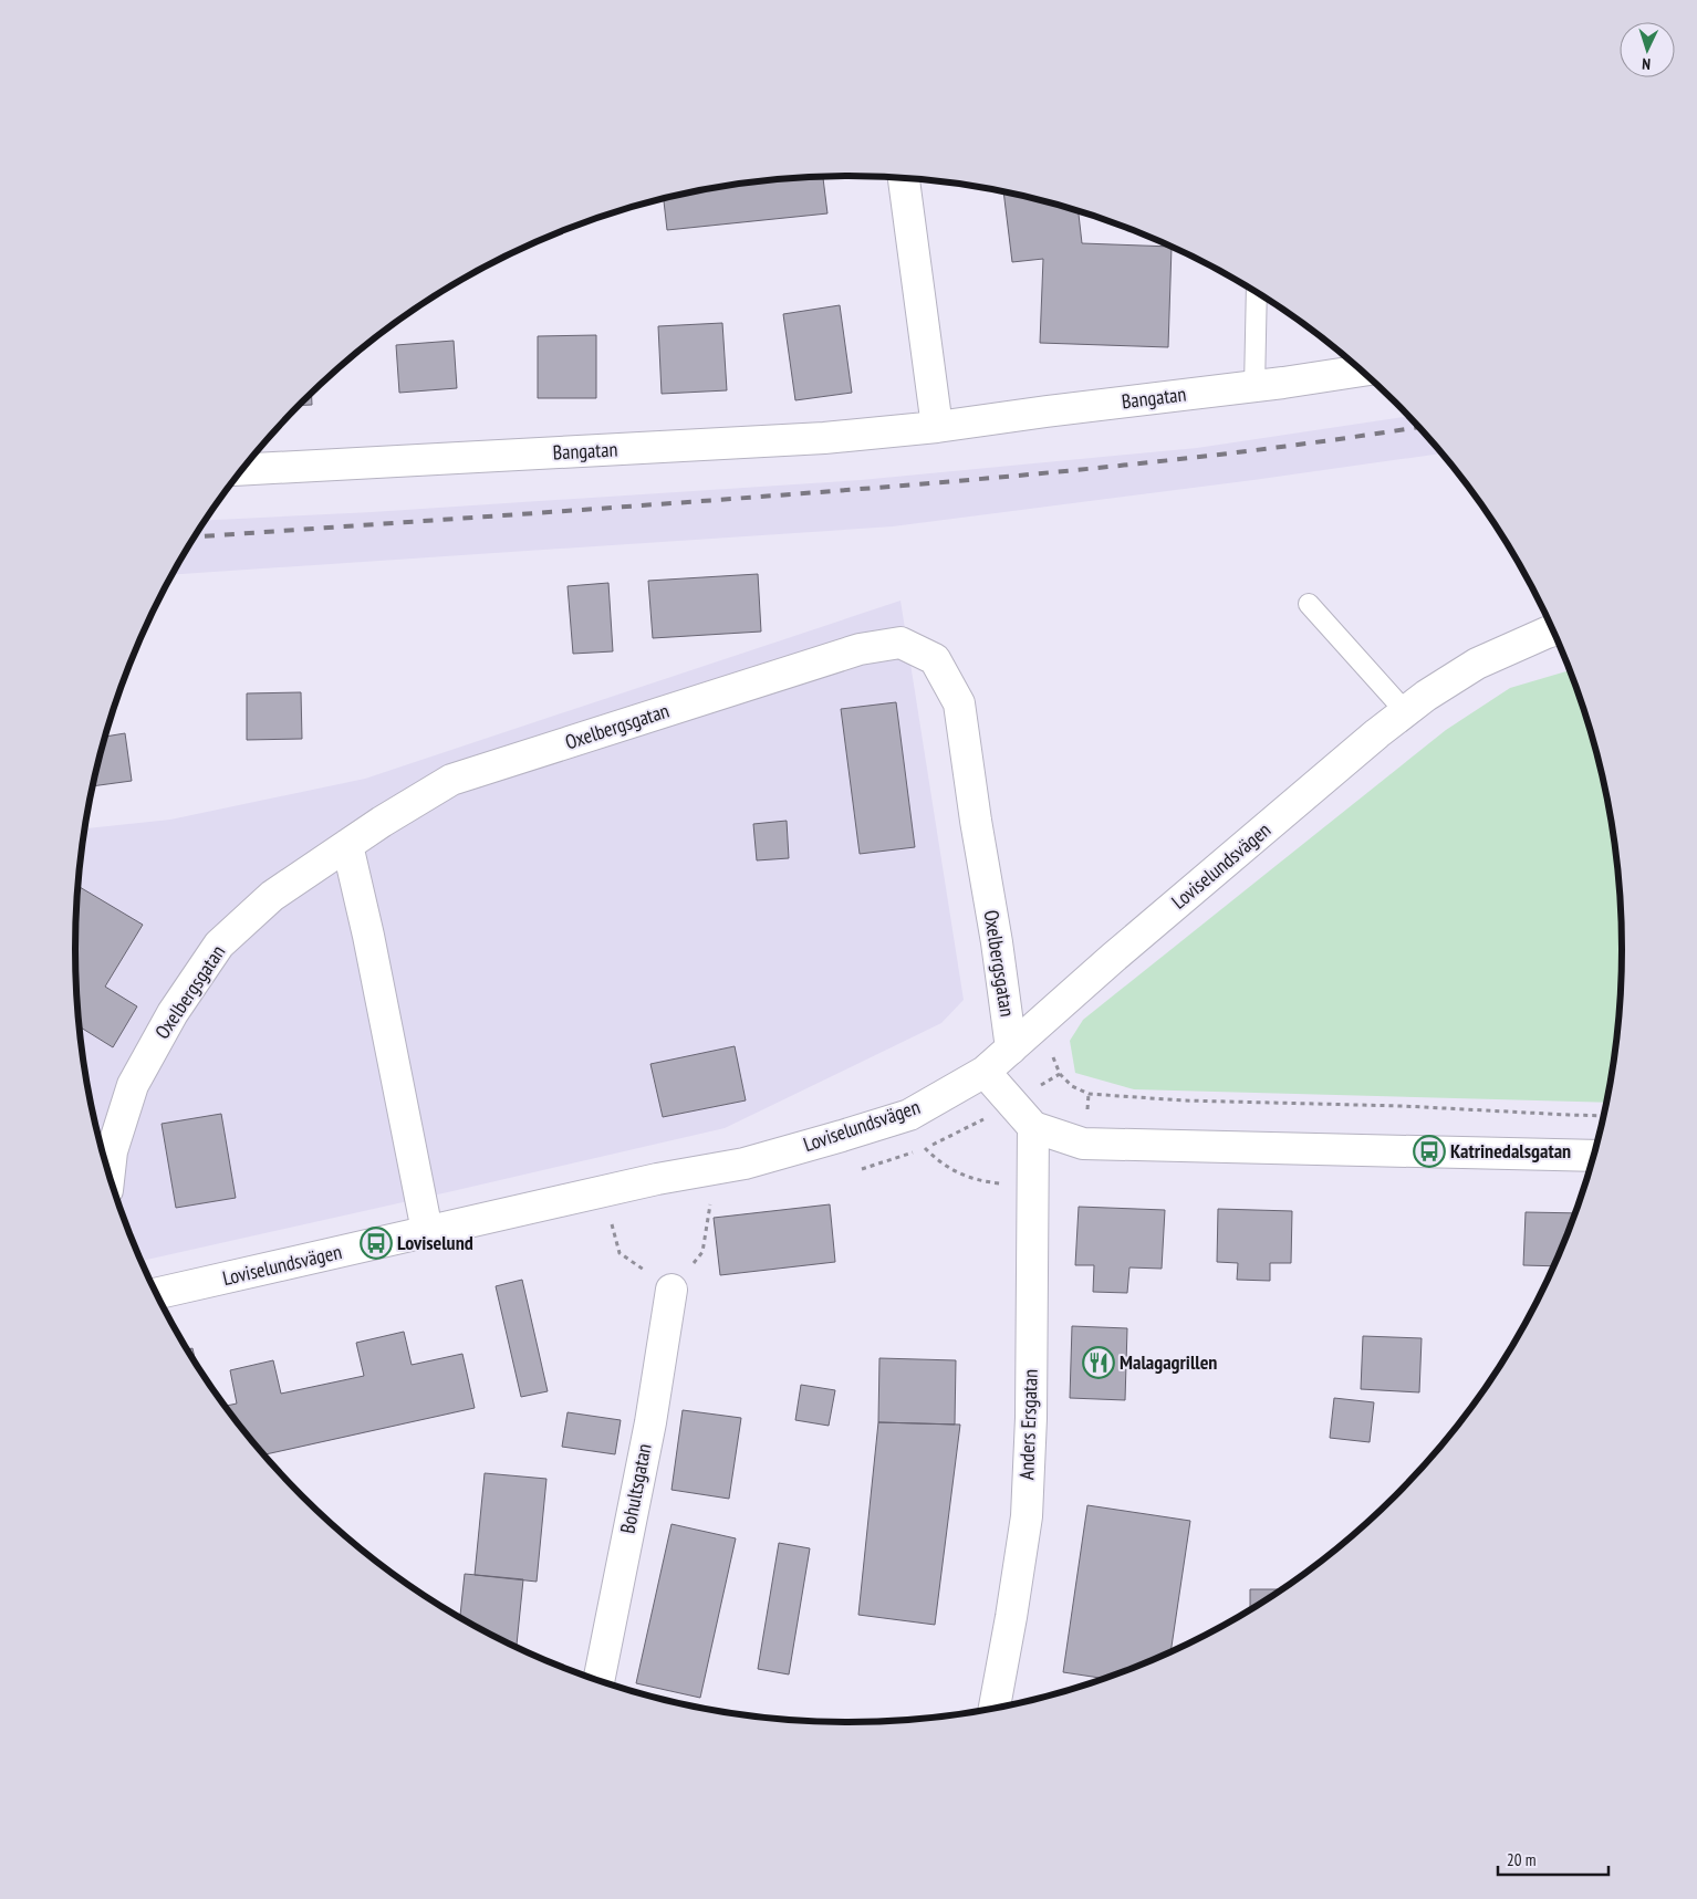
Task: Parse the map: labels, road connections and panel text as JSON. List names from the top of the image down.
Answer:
{
  "streets": {
    "street": [
      "Bangatan",
      "Oxelbergsgatan",
      "Loviselundsvägen",
      "Anders Ersgatan",
      "Bohultsgatan"
    ]
  },
  "crossings": [
    ["Oxelbergsgatan", "Loviselundsvägen"]
  ],
  "places": {
    "bus stop": ["Katrinedalsgatan", "Loviselund"],
    "restaurant": ["Malagagrillen"]
  },
  "scale_bar": "20 m",
  "north": "bottom"
}
